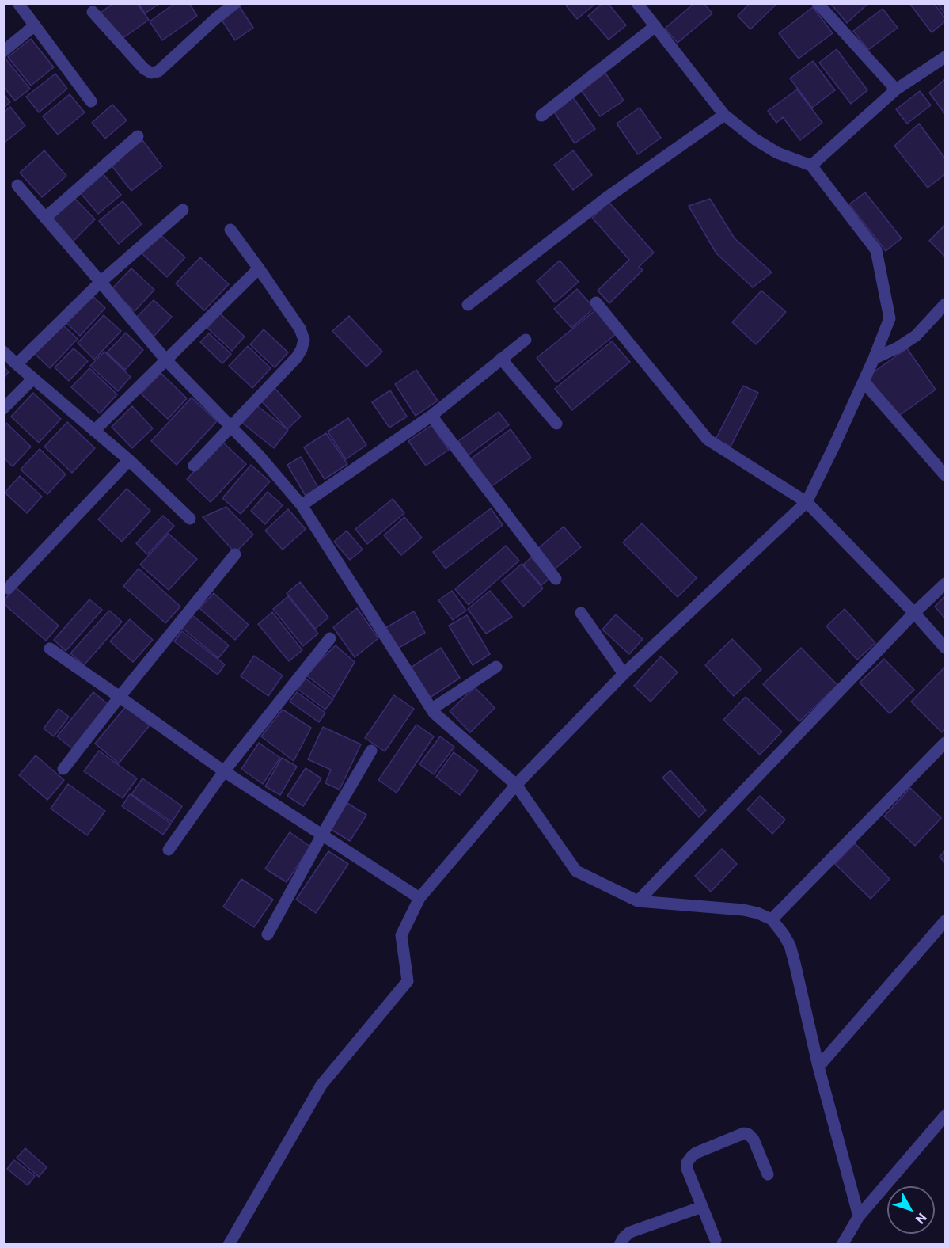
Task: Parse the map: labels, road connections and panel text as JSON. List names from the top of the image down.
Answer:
{
  "north": "bottom right"
}
